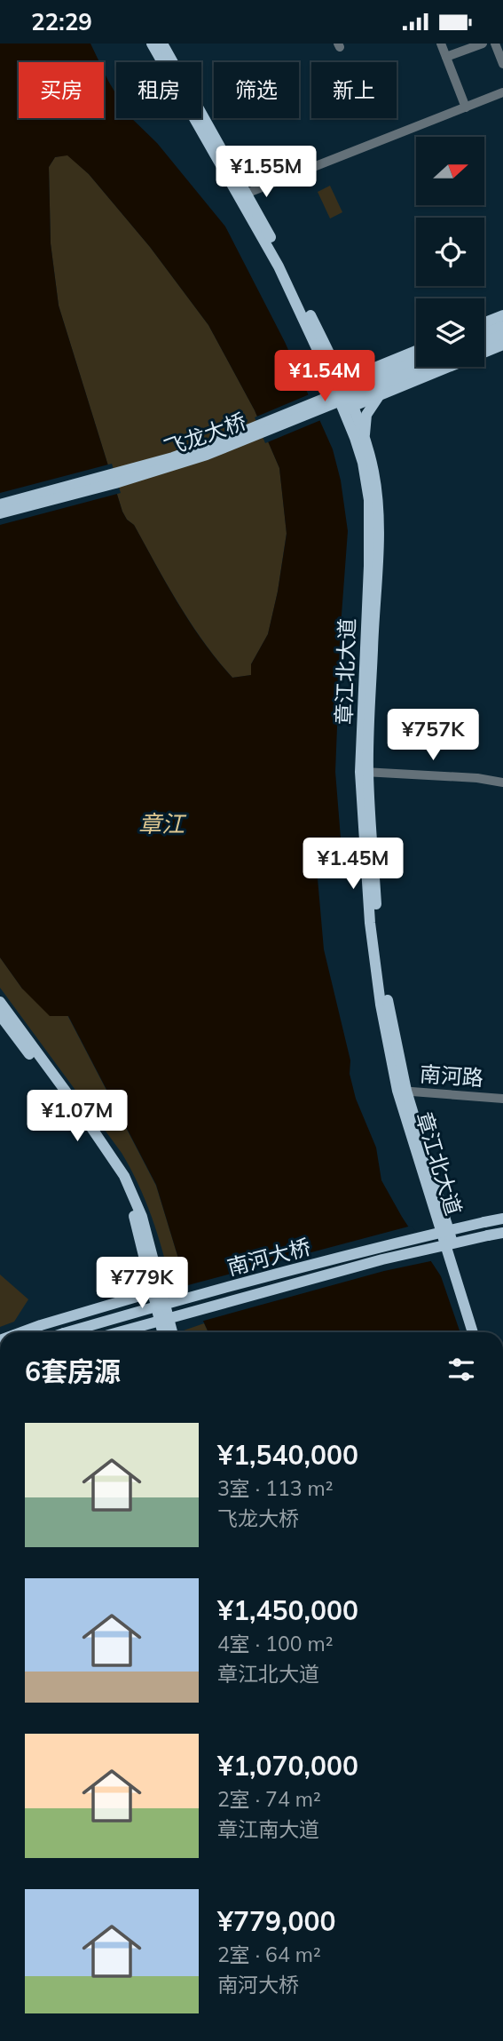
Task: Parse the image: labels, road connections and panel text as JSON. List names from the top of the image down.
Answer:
{
  "streets": {
    "main road": ["飞龙大桥", "章江北大道", "南河大桥"],
    "street": ["南河路"]
  },
  "crossings": [
    ["章江北大道", "南河路"]
  ],
  "water": ["章江"],
  "north": "right",
  "page": {
    "status": "22:29",
    "chip": [
      "买房",
      "租房",
      "筛选",
      "新上"
    ],
    "price": [
      "¥1.55M",
      "¥1.54M",
      "¥757K",
      "¥1.45M",
      "¥1.07M",
      "¥779K"
    ],
    "heading": "6套房源",
    "list": [
      {
        "name": "¥1,540,000",
        "note": "3室 · 113 m² · 飞龙大桥"
      },
      {
        "name": "¥1,450,000",
        "note": "4室 · 100 m² · 章江北大道"
      },
      {
        "name": "¥1,070,000",
        "note": "2室 · 74 m² · 章江南大道"
      },
      {
        "name": "¥779,000",
        "note": "2室 · 64 m² · 南河大桥"
      }
    ]
  }
}
